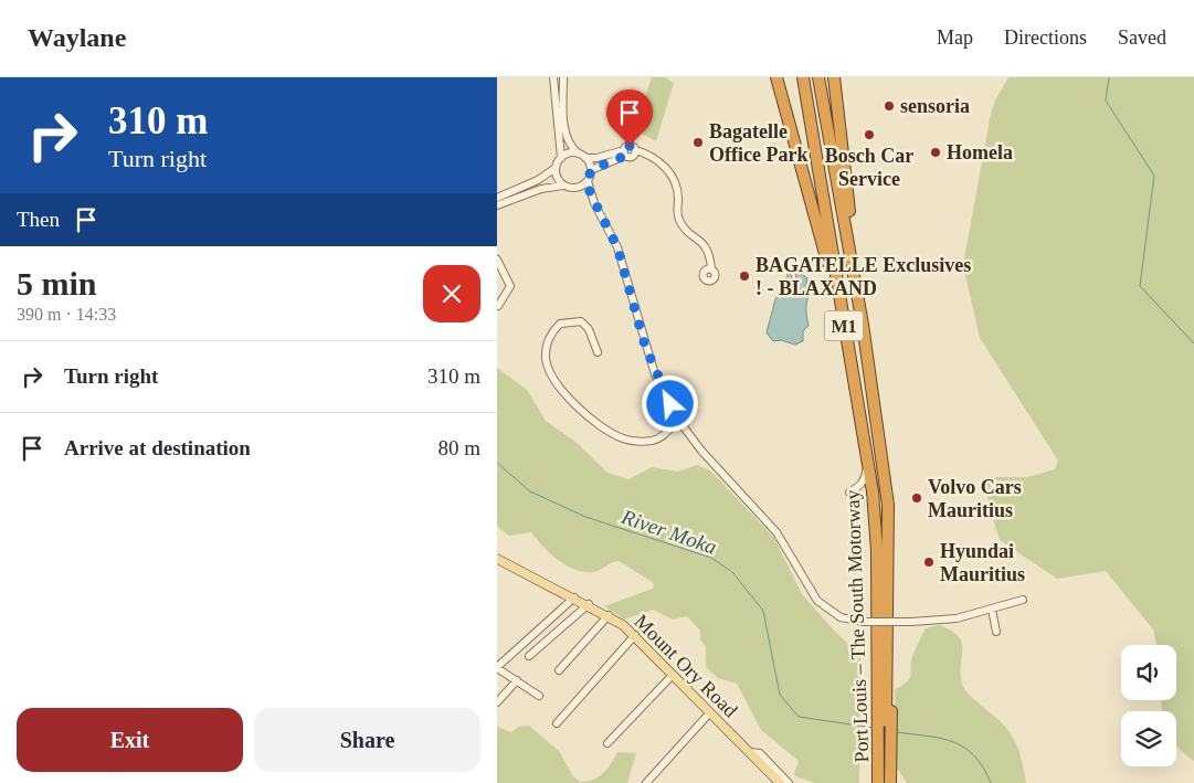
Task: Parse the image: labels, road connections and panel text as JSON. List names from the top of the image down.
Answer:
{
  "streets": {
    "highway": ["M1", "Port Louis – The South Motorway"],
    "main road": ["Mount Ory Road"]
  },
  "water": ["River Moka"],
  "places": [
    "sensoria",
    "Bosch Car Service",
    "Bagatelle Office Park",
    "Homela",
    "BAGATELLE Exclusives ! - BLAXAND",
    "Volvo Cars Mauritius",
    "Hyundai Mauritius"
  ],
  "page": {
    "header": "Waylane",
    "nav": ["Map", "Directions", "Saved"],
    "turn": ["310 m", "Turn right"],
    "then": "Then",
    "heading": ["5 min", "390 m · 14:33"],
    "list": [
      {
        "name": "Turn right",
        "value": "310 m"
      },
      {
        "name": "Arrive at destination",
        "value": "80 m"
      }
    ],
    "buttons": ["Exit", "Share"]
  }
}
